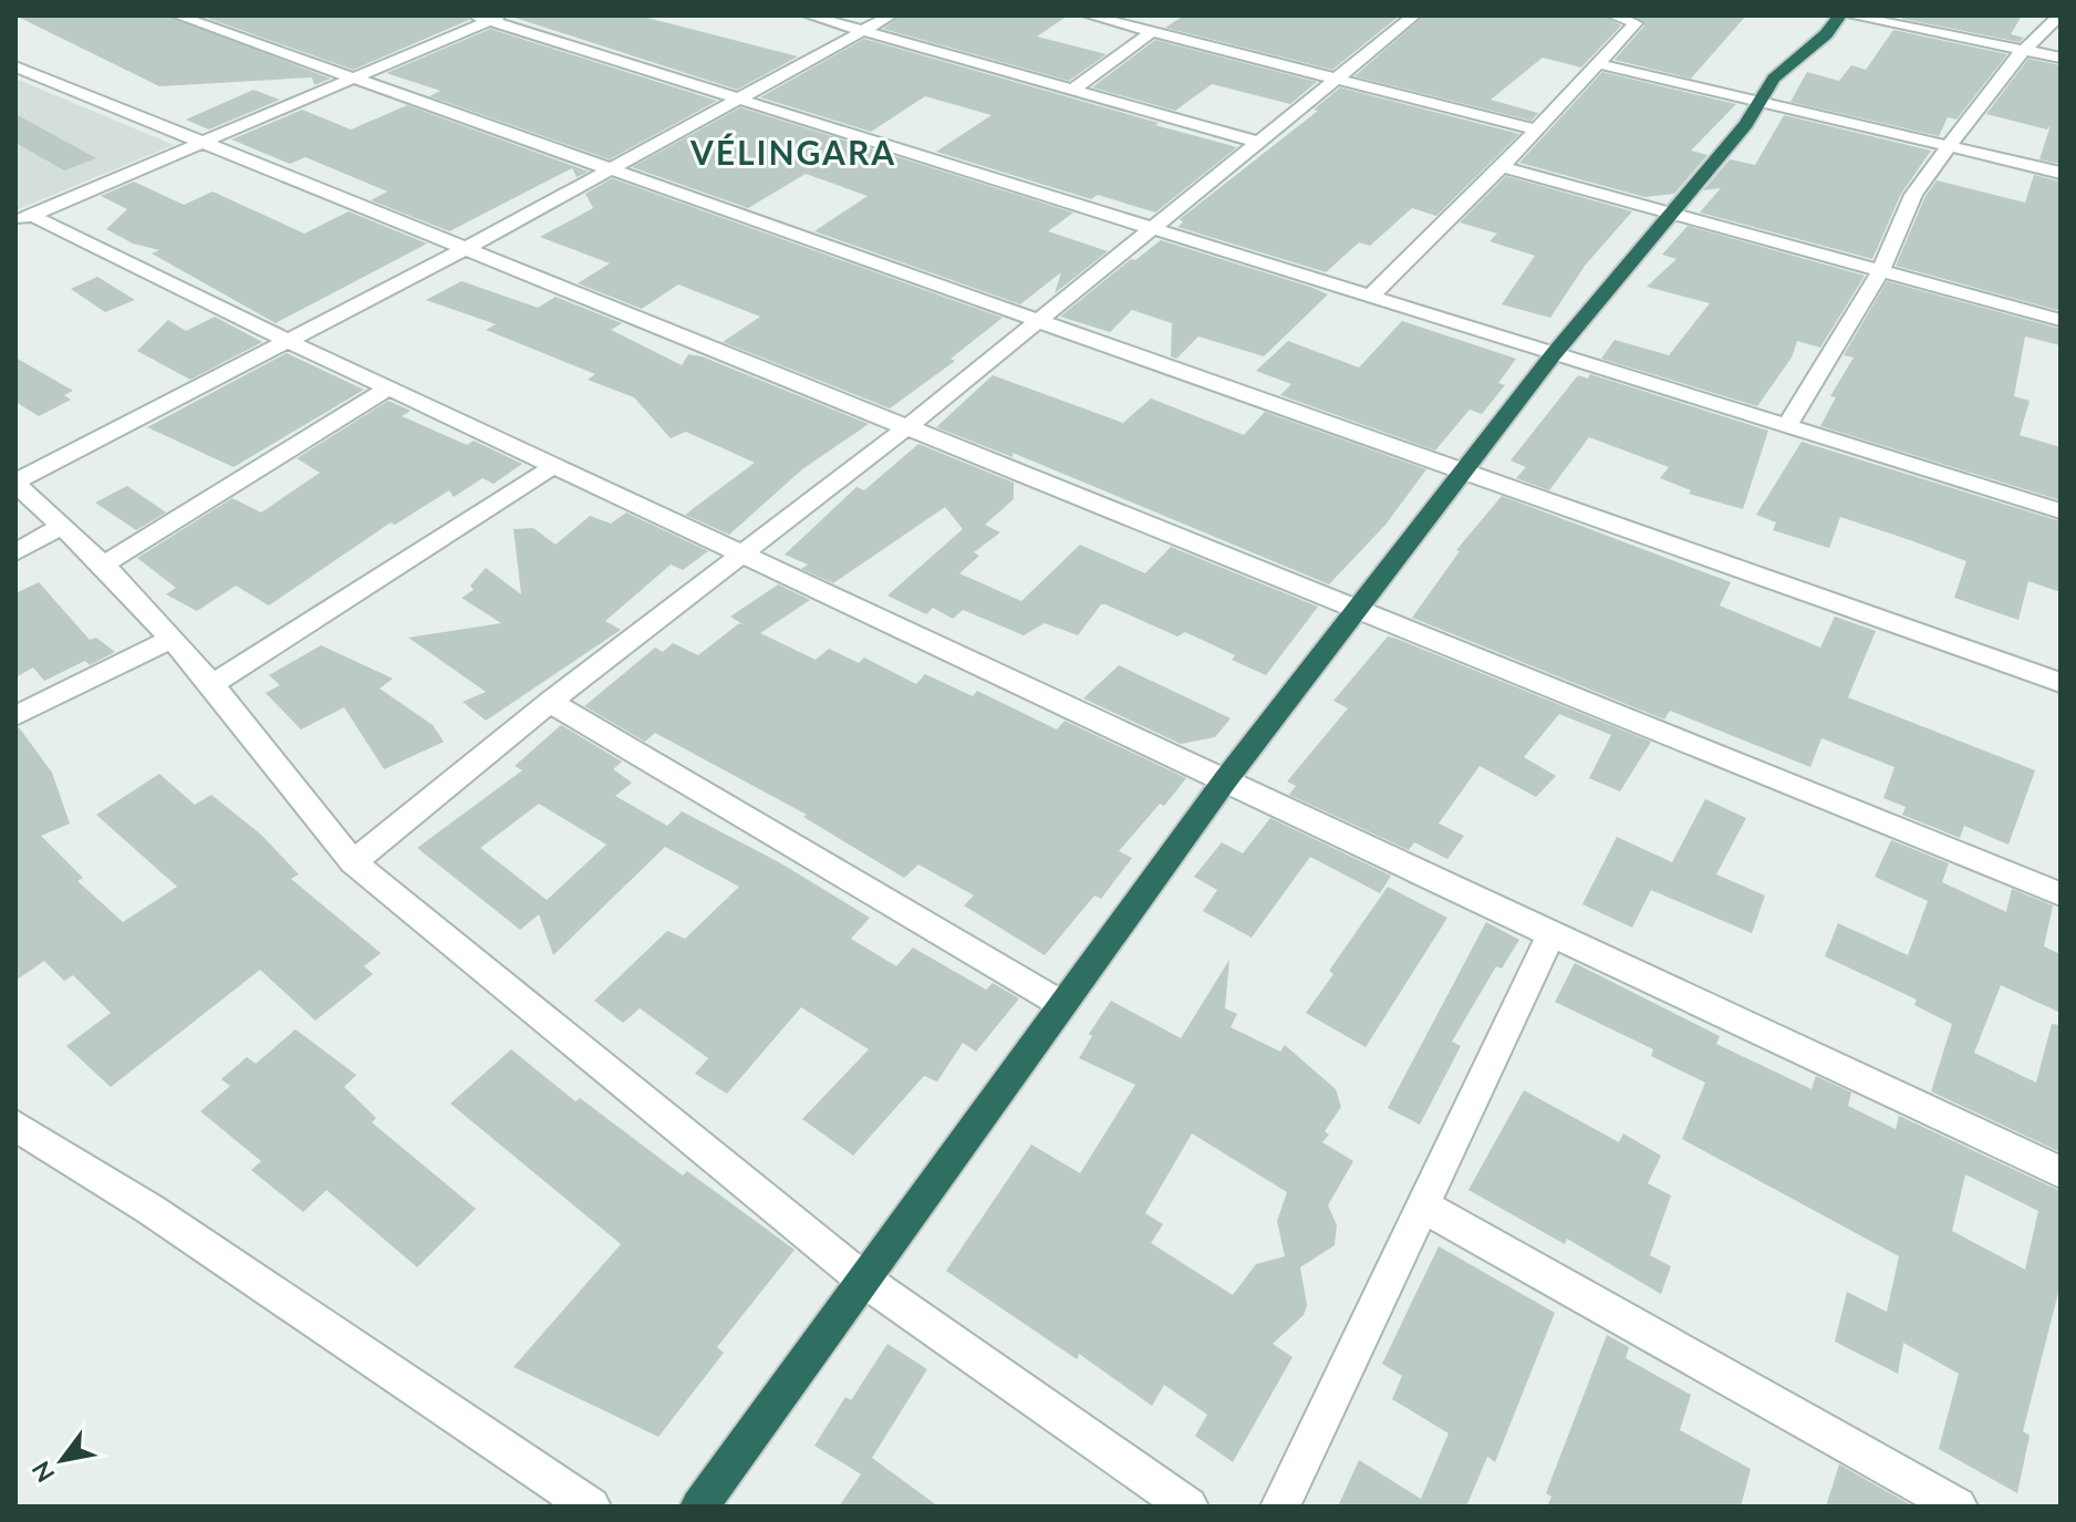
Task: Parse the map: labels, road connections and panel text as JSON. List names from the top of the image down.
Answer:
{
  "districts": ["VÉLINGARA"],
  "north": "bottom left"
}
